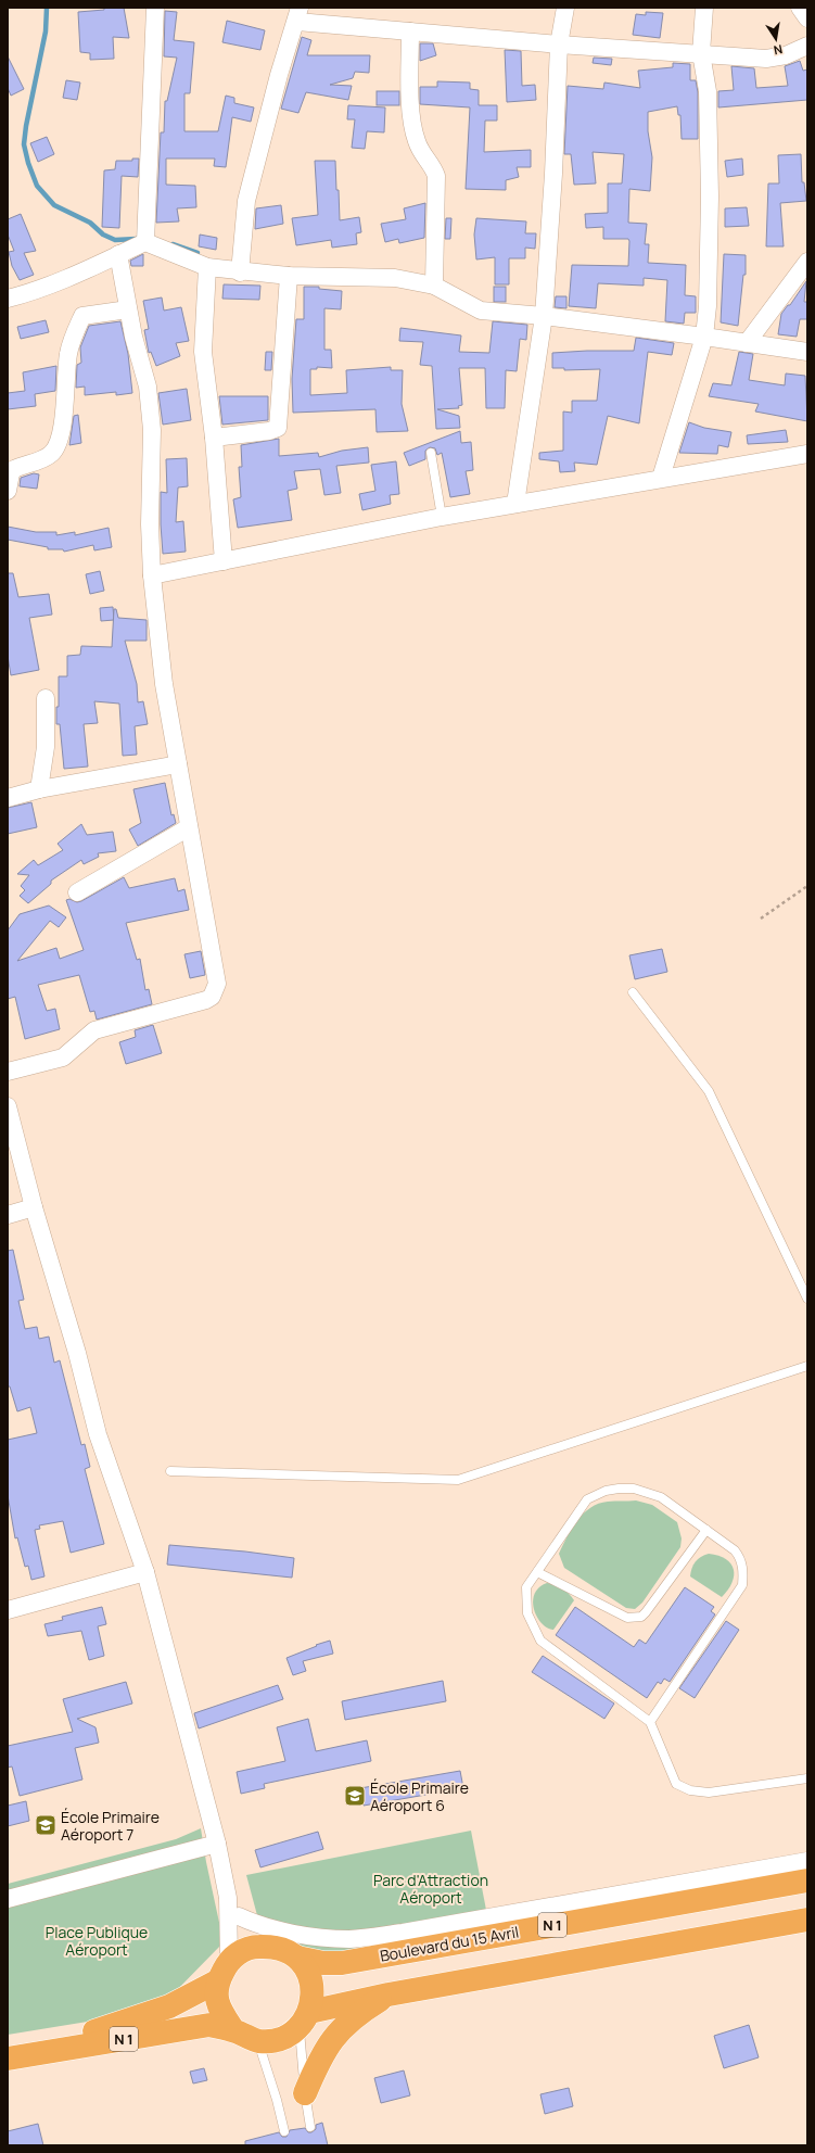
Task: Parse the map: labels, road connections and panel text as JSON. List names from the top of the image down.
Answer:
{
  "streets": {
    "highway": ["N 1", "Boulevard du 15 Avril"]
  },
  "crossings": [
    ["N 1", "Boulevard du 15 Avril"]
  ],
  "parks": ["Parc d'Attraction Aéroport", "Place Publique Aéroport"],
  "places": {
    "school or university": ["École Primaire Aéroport 6", "École Primaire Aéroport 7"]
  },
  "north": "bottom"
}
